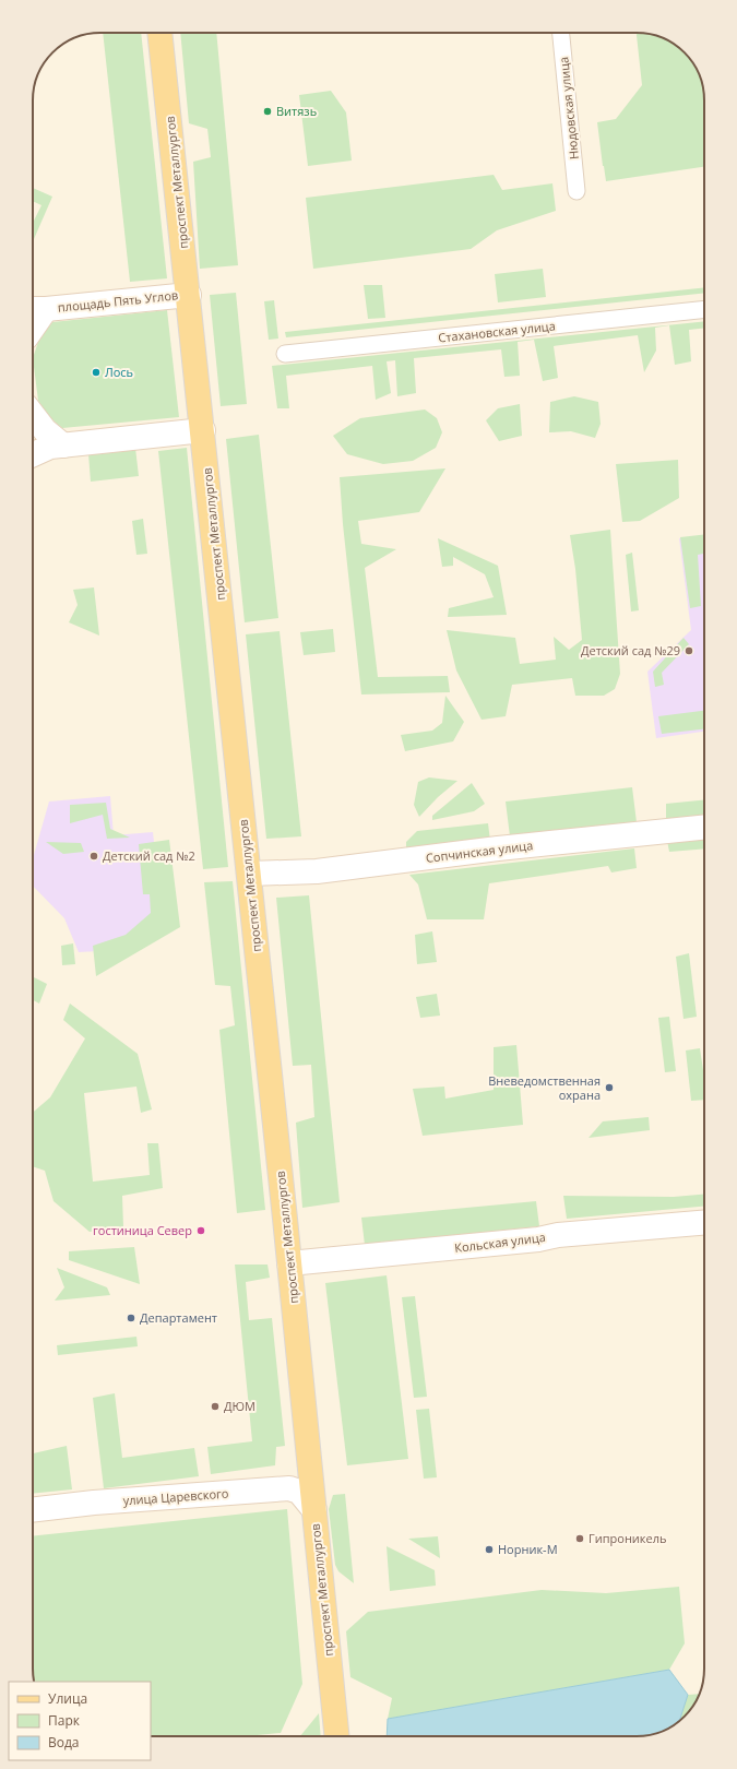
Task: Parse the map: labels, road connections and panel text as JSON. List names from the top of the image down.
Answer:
{
  "streets": {
    "main road": ["проспект Металлургов"],
    "street": [
      "Нюдовская улица",
      "площадь Пять Углов",
      "Стахановская улица",
      "Сопчинская улица",
      "Кольская улица",
      "улица Царевского"
    ]
  },
  "crossings": [
    ["проспект Металлургов", "площадь Пять Углов"],
    ["проспект Металлургов", "Сопчинская улица"],
    ["проспект Металлургов", "Кольская улица"]
  ],
  "places": [
    "Витязь",
    "Лось",
    "Детский сад №29",
    "Детский сад №2",
    "Вневедомственная охрана",
    "гостиница Север",
    "Департамент",
    "ДЮМ",
    "Гипроникель",
    "Норник-М"
  ],
  "legend": ["Улица", "Парк", "Вода"]
}
